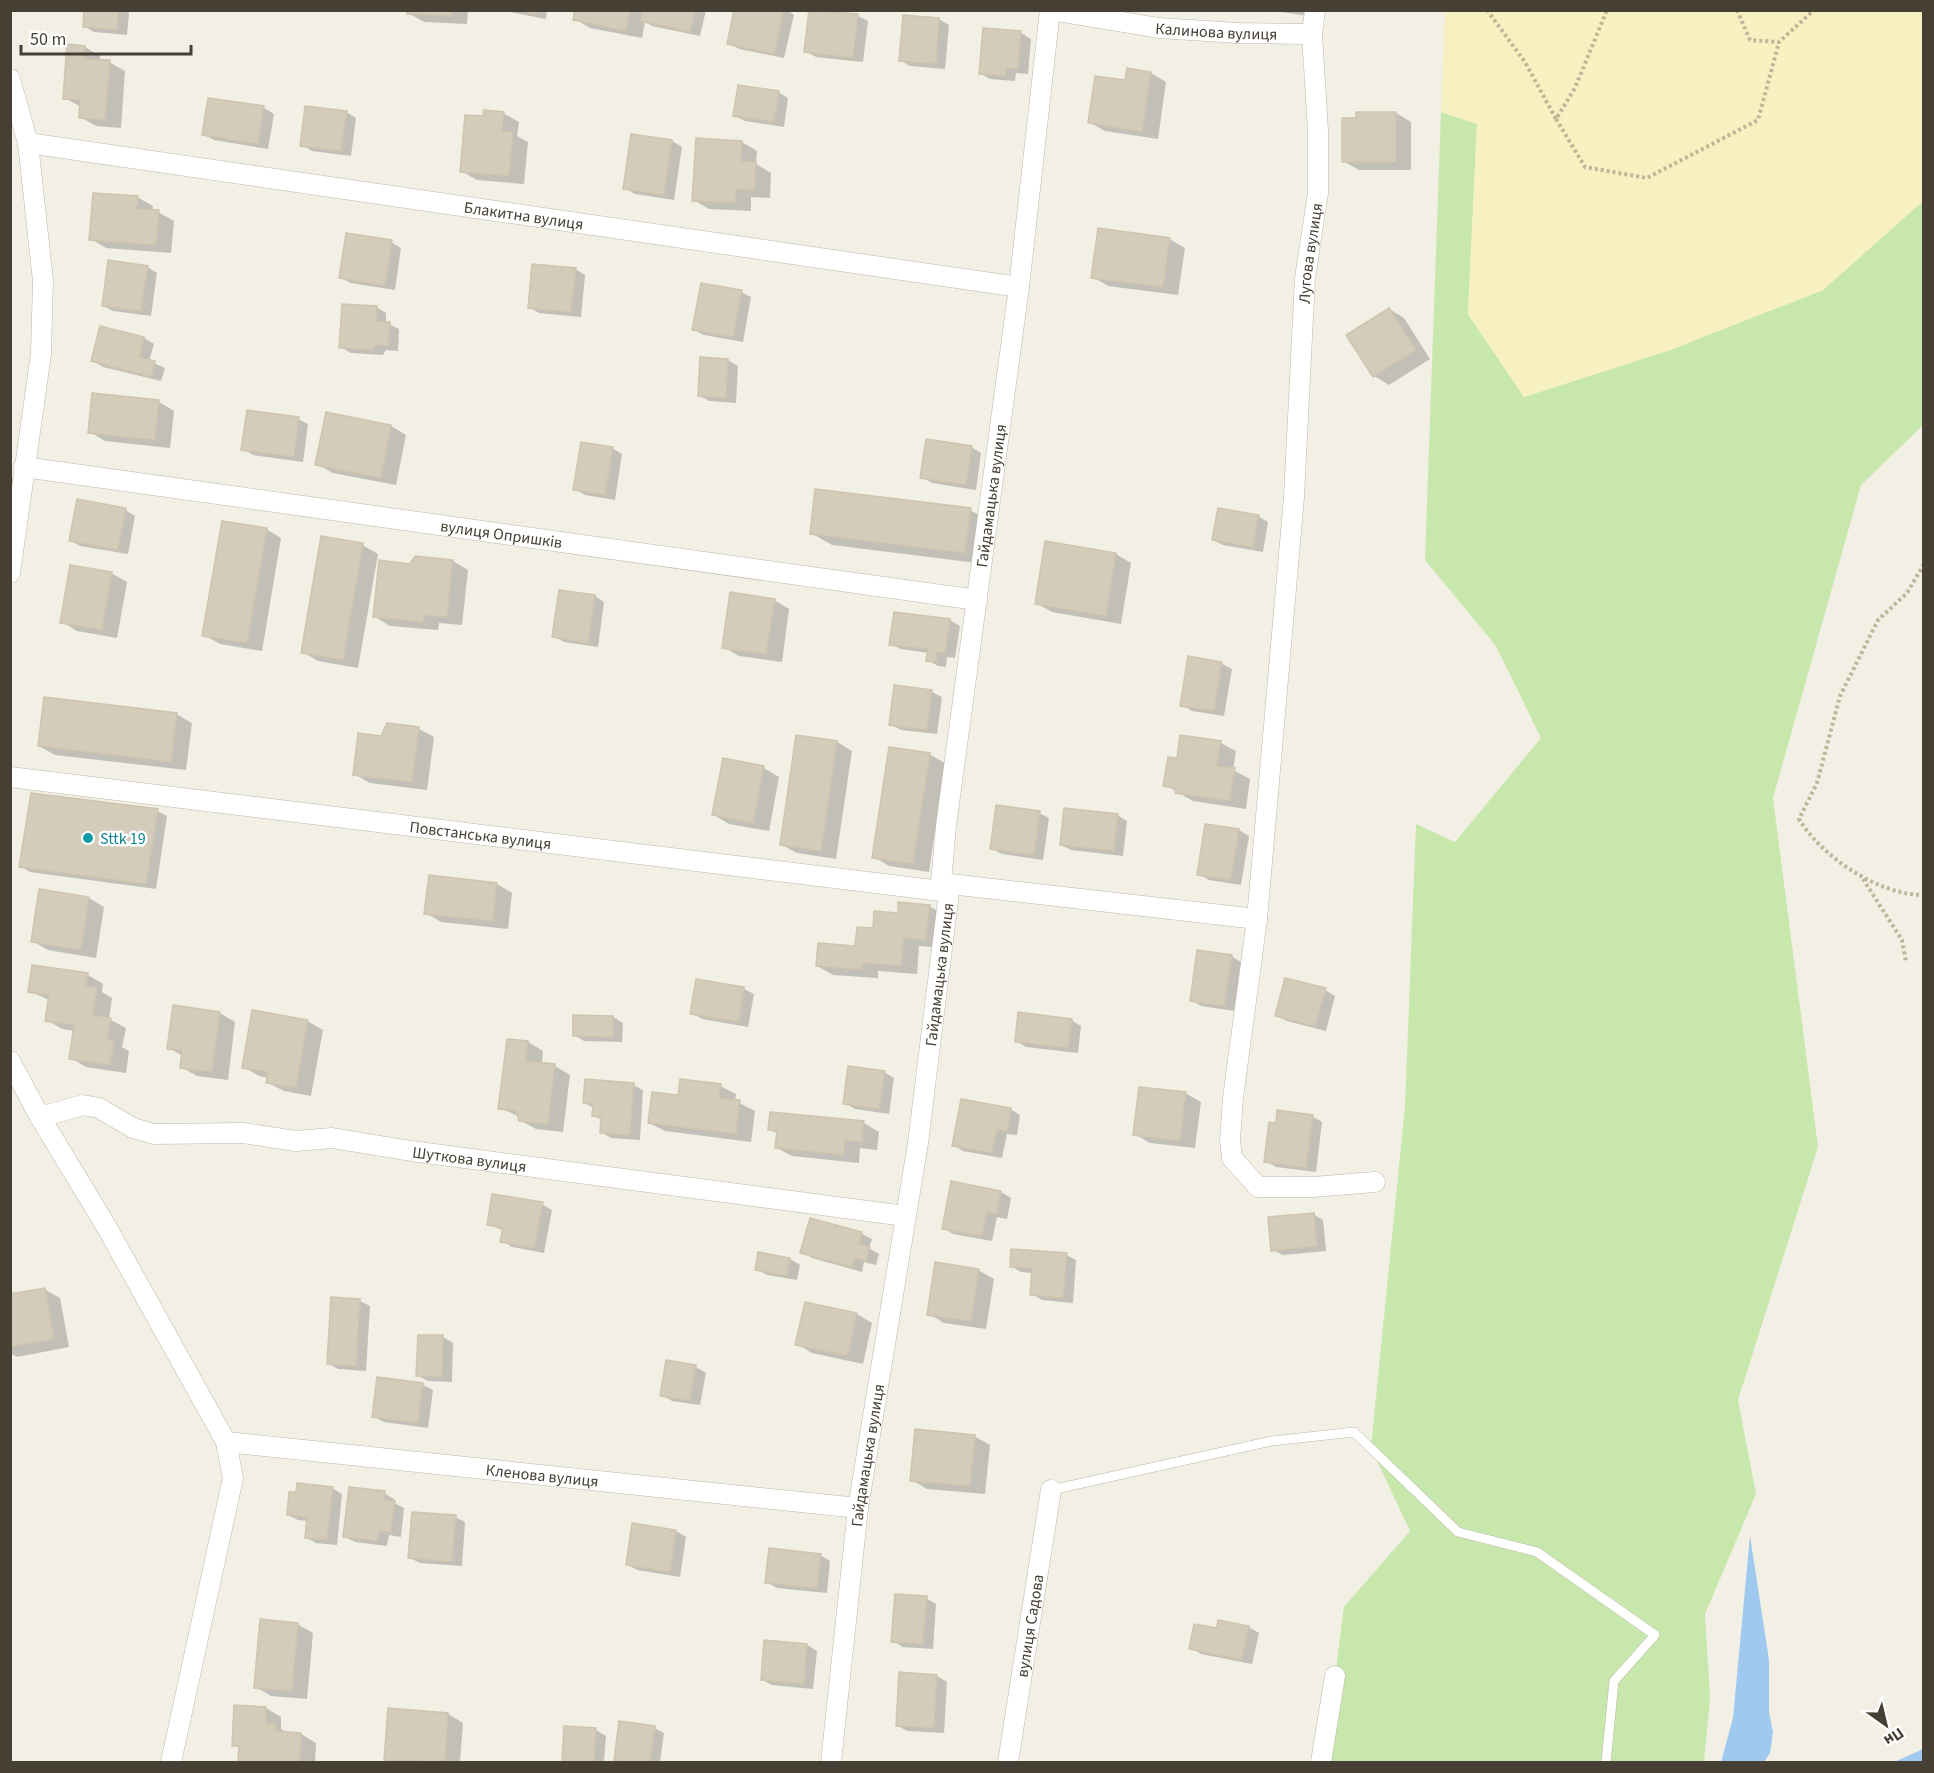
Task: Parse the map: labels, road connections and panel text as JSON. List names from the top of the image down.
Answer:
{
  "streets": {
    "street": [
      "Калинова вулиця",
      "Блакитна вулиця",
      "Лугова вулиця",
      "Гайдамацька вулиця",
      "вулиця Опришків",
      "Повстанська вулиця",
      "Шуткова вулиця",
      "Кленова вулиця",
      "вулиця Садова"
    ]
  },
  "crossings": [
    ["Калинова вулиця", "Лугова вулиця"],
    ["Калинова вулиця", "Гайдамацька вулиця"],
    ["Блакитна вулиця", "Гайдамацька вулиця"],
    ["Лугова вулиця", "Повстанська вулиця"],
    ["Гайдамацька вулиця", "вулиця Опришків"],
    ["Гайдамацька вулиця", "Повстанська вулиця"],
    ["Гайдамацька вулиця", "Шуткова вулиця"],
    ["Гайдамацька вулиця", "Кленова вулиця"]
  ],
  "places": ["Sttk 19"],
  "scale_bar": "50 m",
  "north": "bottom right"
}
